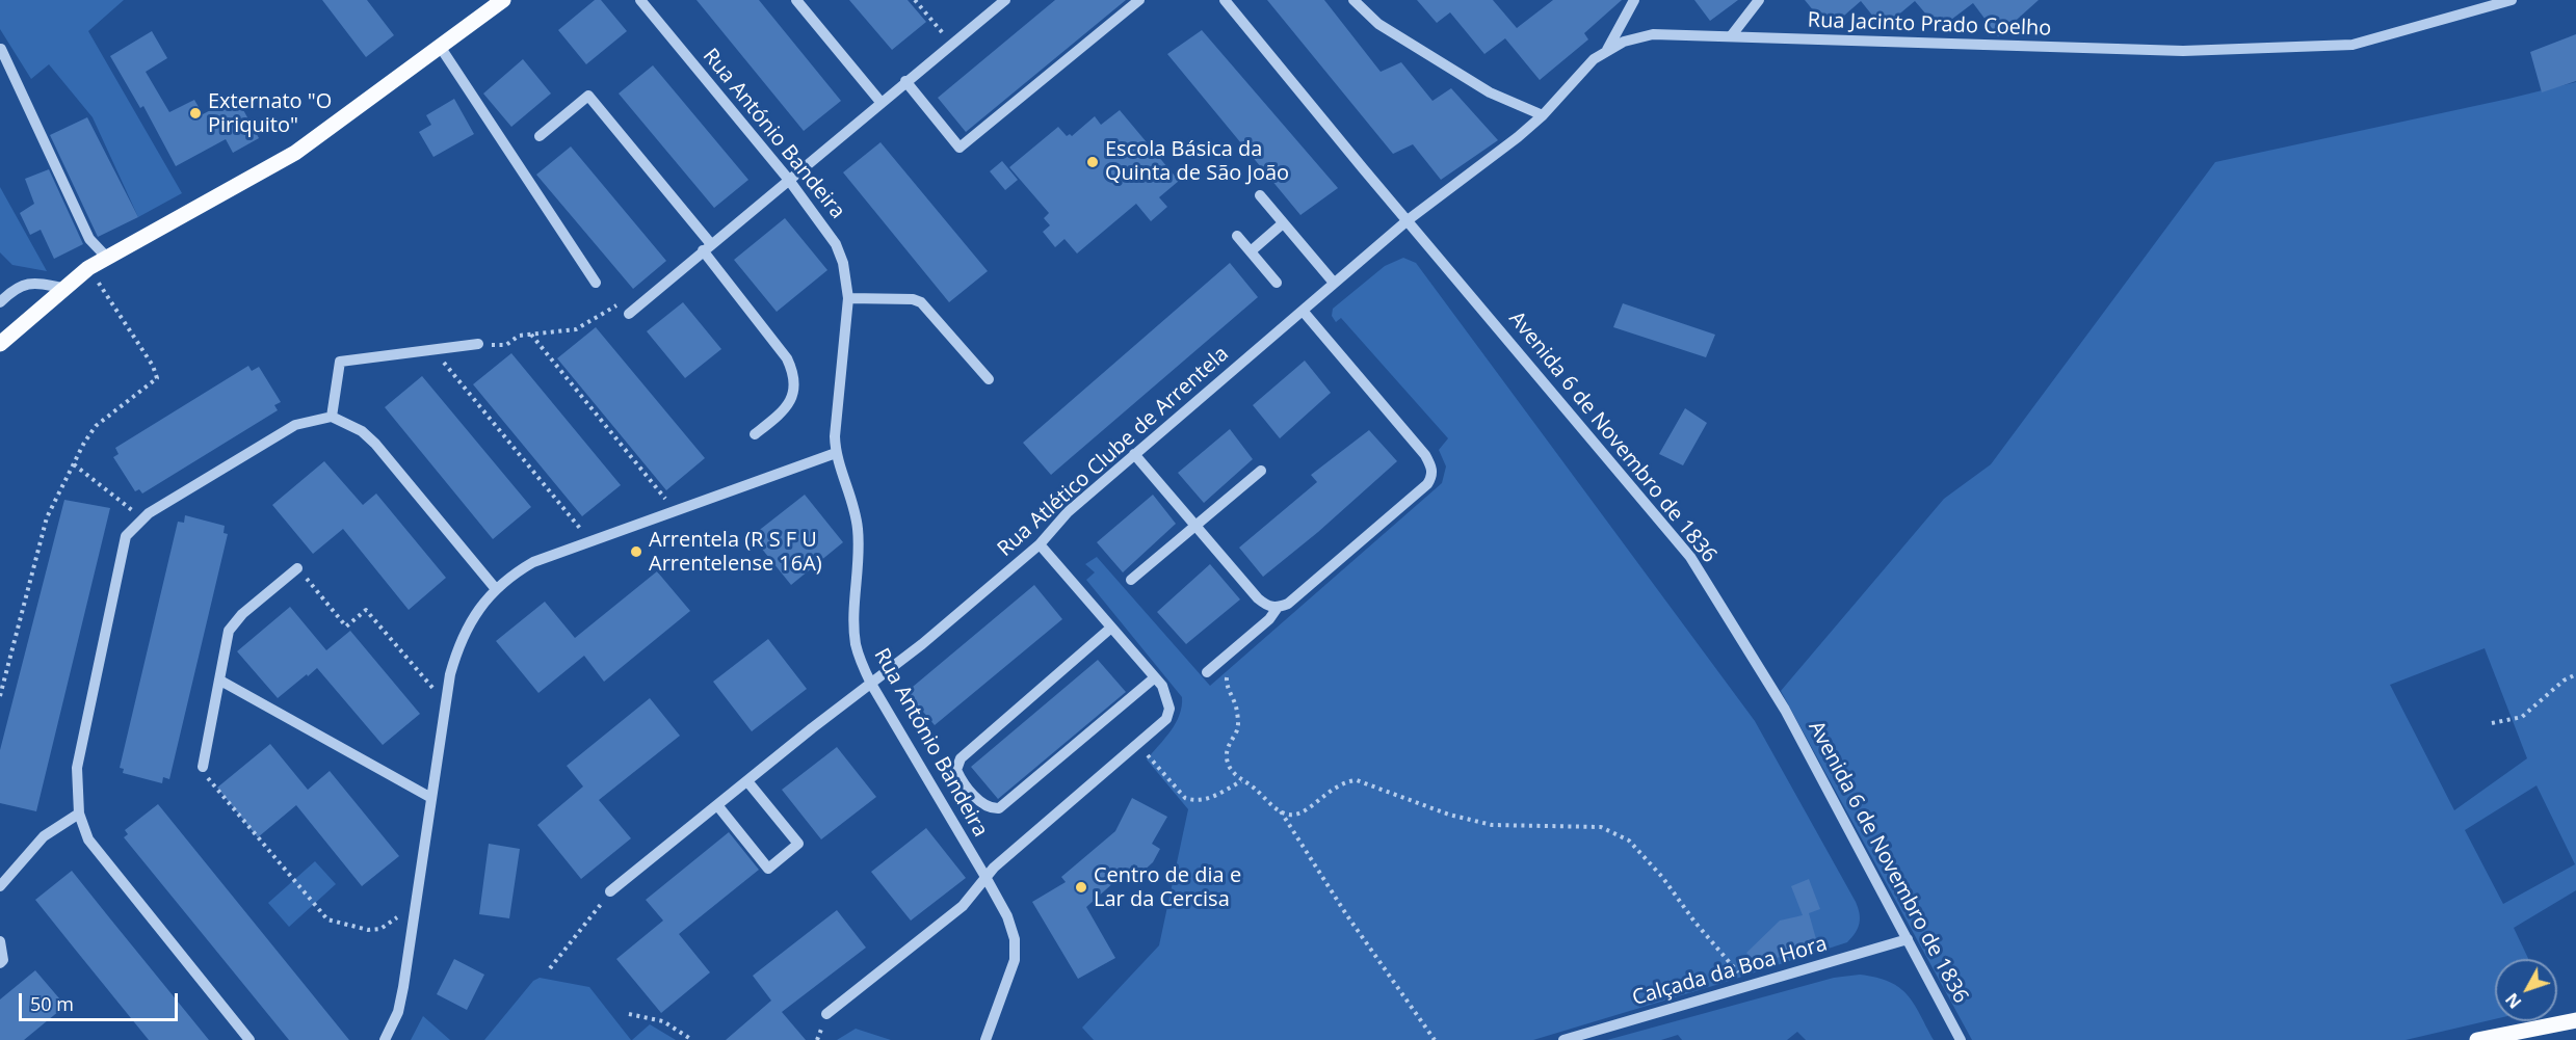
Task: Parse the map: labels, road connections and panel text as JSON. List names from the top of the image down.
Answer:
{
  "streets": {
    "street": [
      "Rua Jacinto Prado Coelho",
      "Rua António Bandeira",
      "Avenida 6 de Novembro de 1836",
      "Rua Atlético Clube de Arrentela",
      "Calçada da Boa Hora"
    ]
  },
  "crossings": [
    ["Rua Jacinto Prado Coelho", "Avenida 6 de Novembro de 1836"],
    ["Rua Jacinto Prado Coelho", "Rua Atlético Clube de Arrentela"],
    ["Rua António Bandeira", "Rua Atlético Clube de Arrentela"],
    ["Avenida 6 de Novembro de 1836", "Rua Atlético Clube de Arrentela"],
    ["Avenida 6 de Novembro de 1836", "Calçada da Boa Hora"]
  ],
  "places": [
    "Externato \"O Piriquito\"",
    "Escola Básica da Quinta de São João",
    "Arrentela (R S F U Arrentelense 16A)",
    "Centro de dia e Lar da Cercisa"
  ],
  "scale_bar": "50 m",
  "north": "bottom left"
}
